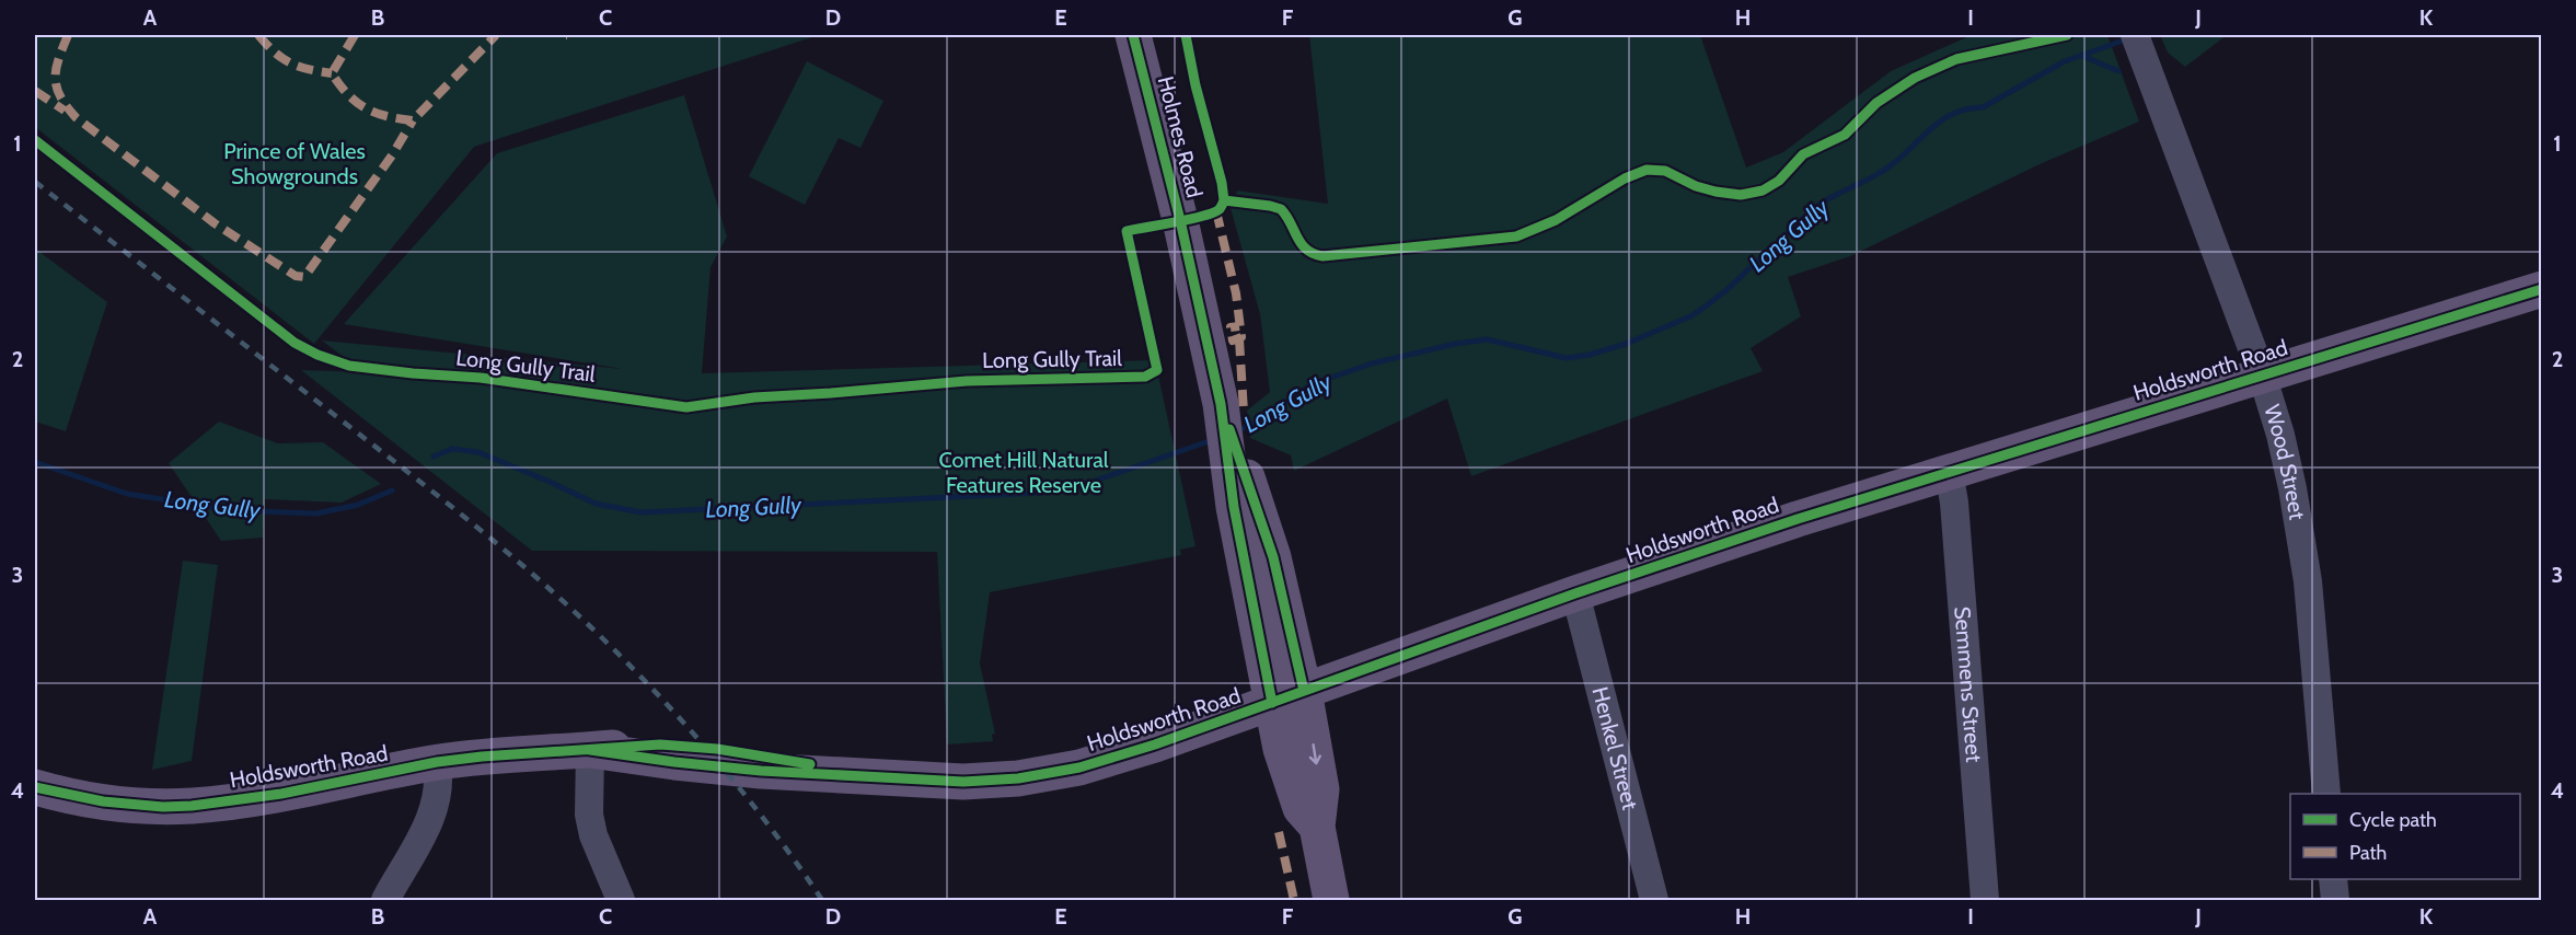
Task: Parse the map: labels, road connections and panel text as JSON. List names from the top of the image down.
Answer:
{
  "streets": {
    "main road": ["Holmes Road", "Holdsworth Road"],
    "street": ["Wood Street", "Semmens Street", "Henkel Street"],
    "cycle path": ["Long Gully Trail"]
  },
  "crossings": [
    ["Holmes Road", "Holdsworth Road"],
    ["Holdsworth Road", "Wood Street"],
    ["Holdsworth Road", "Semmens Street"],
    ["Holdsworth Road", "Henkel Street"]
  ],
  "water": ["Long Gully"],
  "parks": ["Prince of Wales Showgrounds", "Comet Hill Natural Features Reserve"],
  "legend": ["Cycle path", "Path"],
  "grid": {
    "columns": [
      "A",
      "B",
      "C",
      "D",
      "E",
      "F",
      "G",
      "H",
      "I",
      "J",
      "K"
    ],
    "rows": [
      "1",
      "2",
      "3",
      "4"
    ]
  }
}
